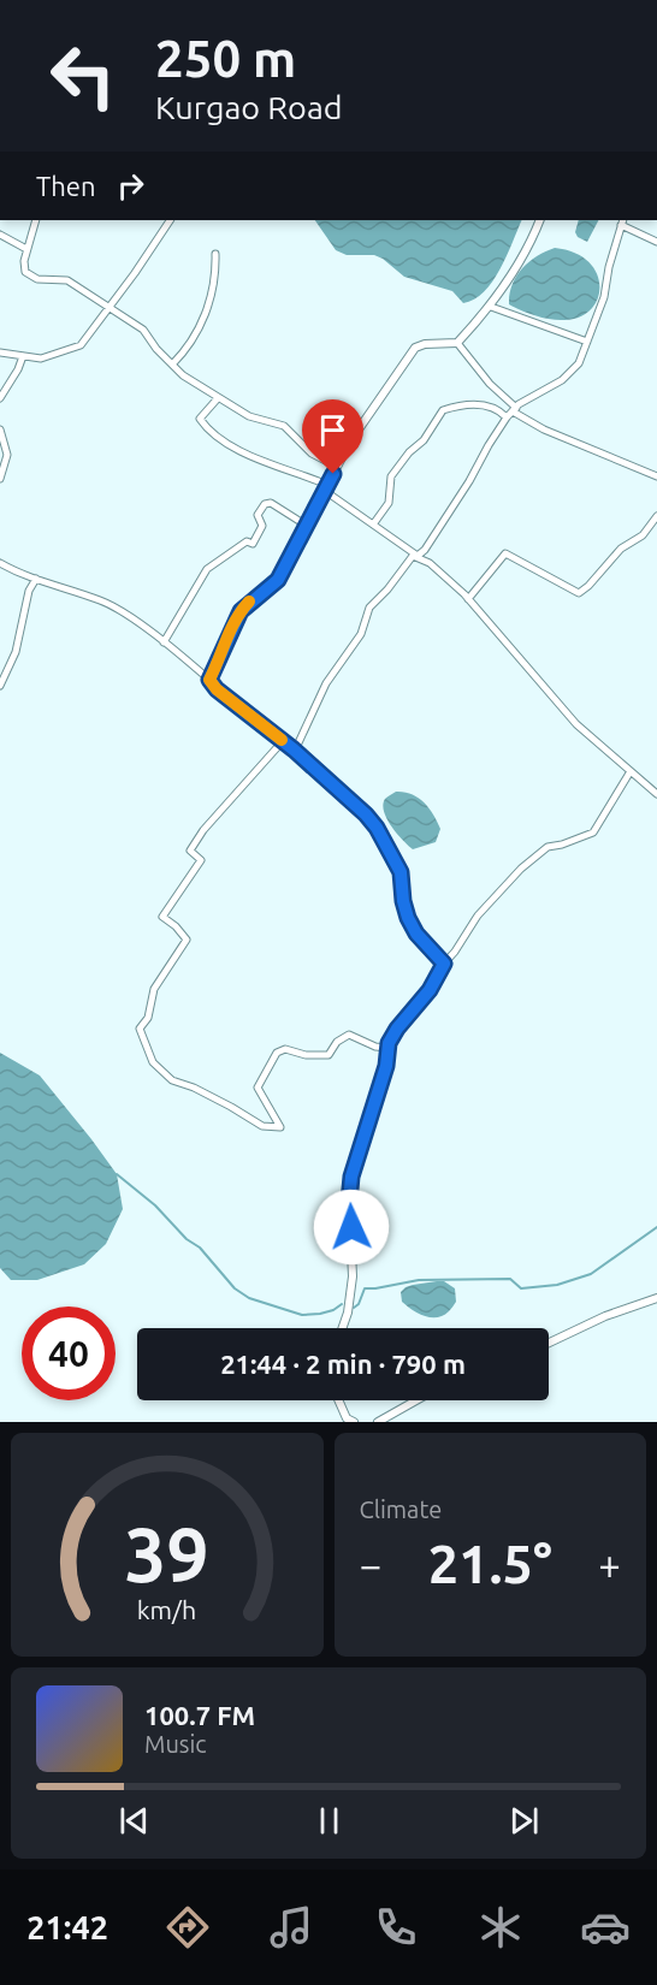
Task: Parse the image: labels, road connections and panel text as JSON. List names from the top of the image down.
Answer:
{
  "page": {
    "turn": ["250 m", "Kurgao Road"],
    "then": "Then",
    "limit": "40",
    "trip": "21:44 · 2 min · 790 m",
    "tile": "Climate",
    "heat": ["−", "21.5°", "+"],
    "song": ["100.7 FM", "Music"],
    "tabs": "21:42",
    "gauge": ["39", "km/h"]
  }
}
